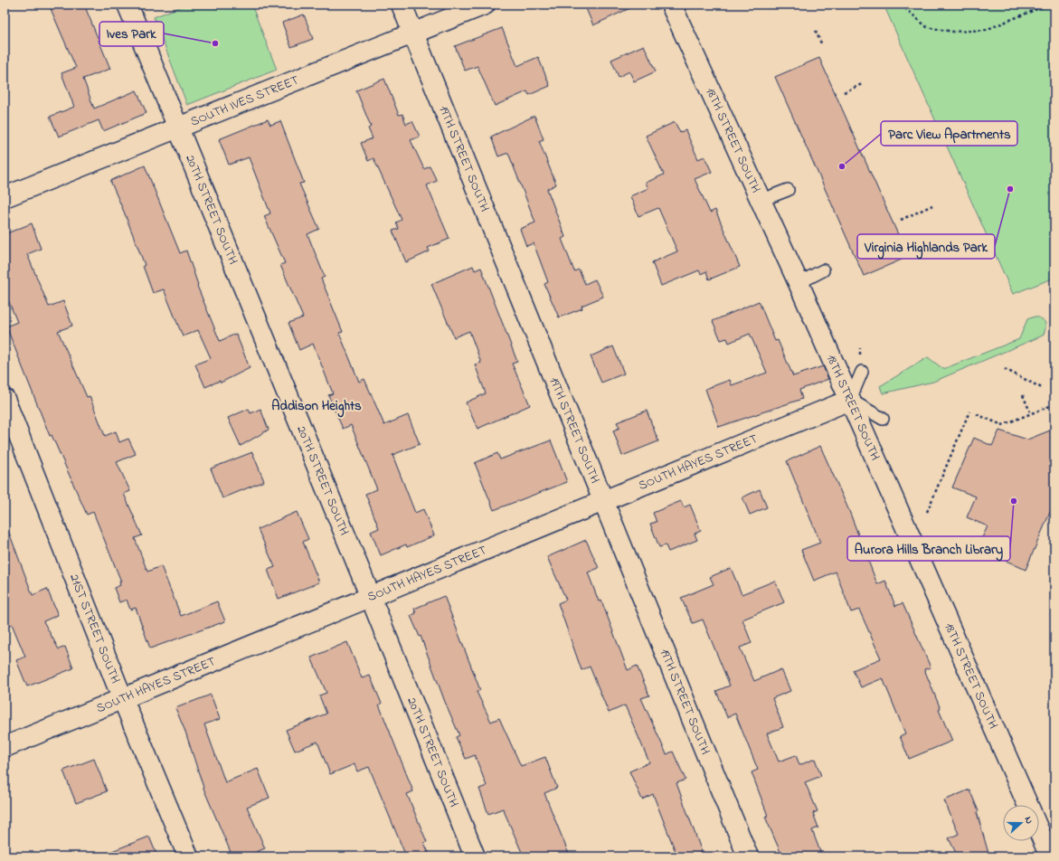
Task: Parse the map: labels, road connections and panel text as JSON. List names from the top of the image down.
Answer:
{
  "streets": {
    "street": [
      "SOUTH IVES STREET",
      "18TH STREET SOUTH",
      "19TH STREET SOUTH",
      "20TH STREET SOUTH",
      "SOUTH HAYES STREET",
      "21ST STREET SOUTH"
    ]
  },
  "crossings": [
    ["SOUTH IVES STREET", "19TH STREET SOUTH"],
    ["SOUTH IVES STREET", "20TH STREET SOUTH"],
    ["18TH STREET SOUTH", "SOUTH HAYES STREET"],
    ["19TH STREET SOUTH", "SOUTH HAYES STREET"],
    ["20TH STREET SOUTH", "SOUTH HAYES STREET"],
    ["SOUTH HAYES STREET", "21ST STREET SOUTH"]
  ],
  "districts": ["Addison Heights"],
  "places": [
    "Ives Park",
    "Parc View Apartments",
    "Virginia Highlands Park",
    "Aurora Hills Branch Library"
  ],
  "north": "right"
}
